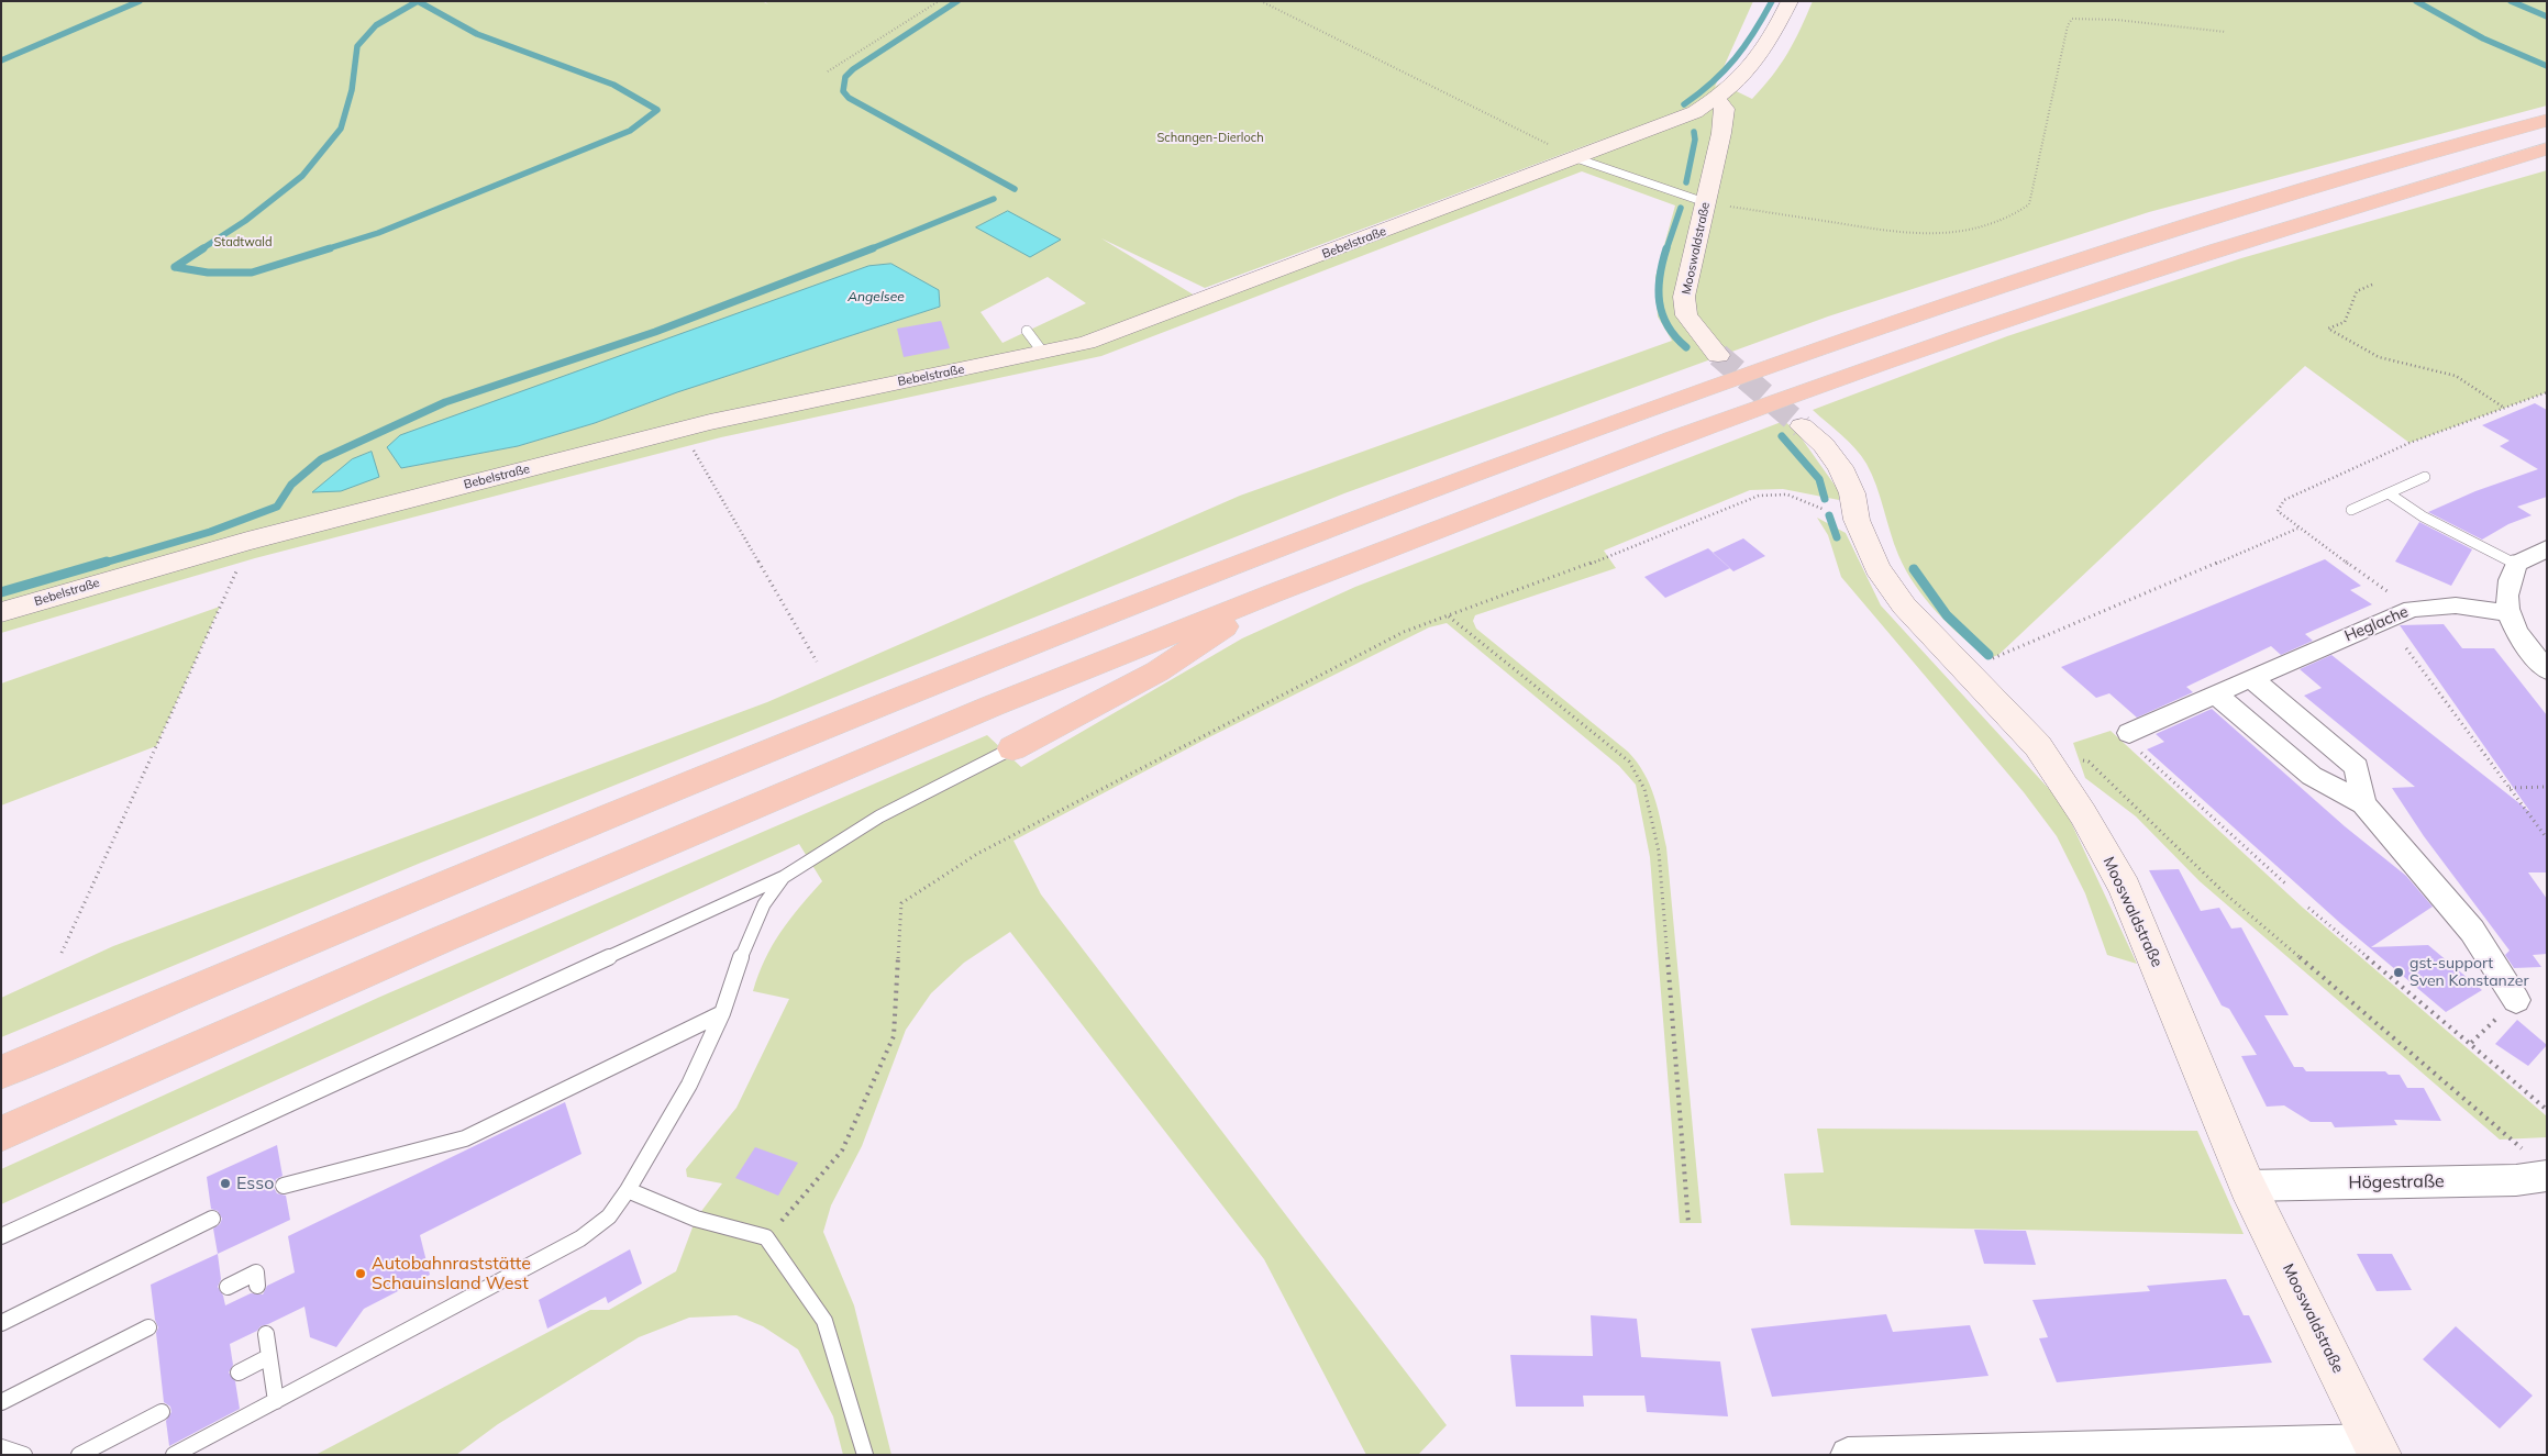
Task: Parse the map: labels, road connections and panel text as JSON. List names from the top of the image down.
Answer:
{
  "streets": {
    "street": [
      "Bebelstraße",
      "Mooswaldstraße",
      "Heglache",
      "Högestraße"
    ]
  },
  "crossings": [
    ["Bebelstraße", "Mooswaldstraße"],
    ["Mooswaldstraße", "Högestraße"]
  ],
  "water": ["Angelsee"],
  "parks": ["Schangen-Dierloch", "Stadtwald"],
  "places": ["gst-support Sven Konstanzer", "Esso", "Autobahnraststätte Schauinsland West"]
}
